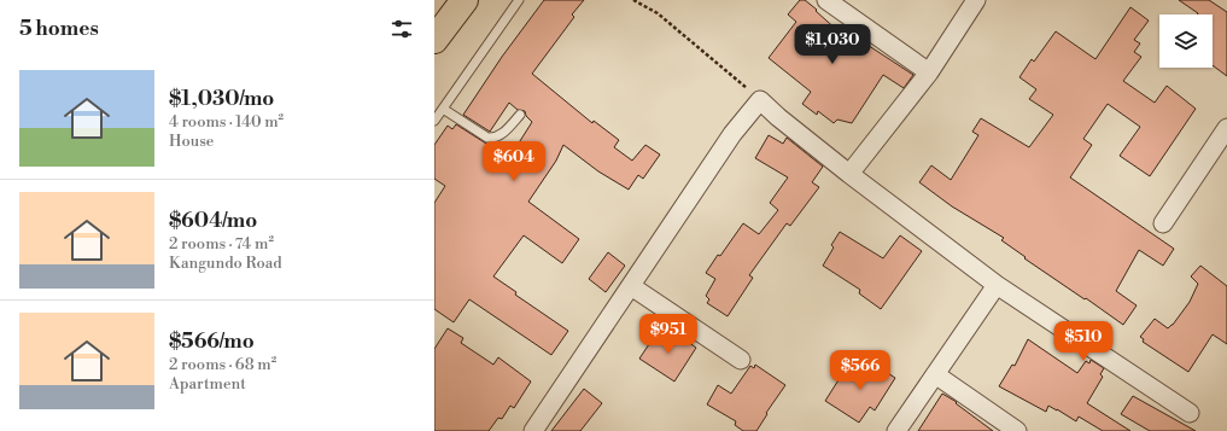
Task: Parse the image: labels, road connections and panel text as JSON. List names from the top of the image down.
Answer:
{
  "page": {
    "heading": "5 homes",
    "price": [
      "$1,030",
      "$604",
      "$951",
      "$510",
      "$566"
    ],
    "list": [
      {
        "name": "$1,030/mo",
        "note": "4 rooms · 140 m² · House"
      },
      {
        "name": "$604/mo",
        "note": "2 rooms · 74 m² · Kangundo Road"
      },
      {
        "name": "$566/mo",
        "note": "2 rooms · 68 m² · Apartment"
      }
    ]
  }
}
